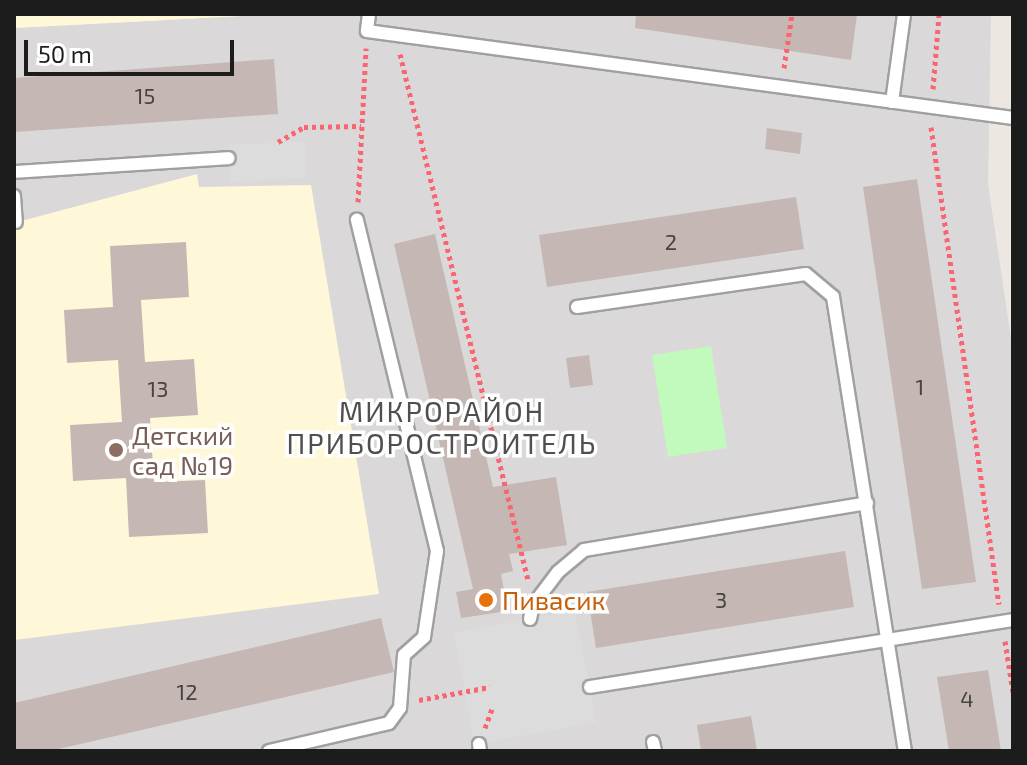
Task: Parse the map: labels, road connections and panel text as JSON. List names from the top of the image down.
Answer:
{
  "districts": ["МИКРОРАЙОН ПРИБОРОСТРОИТЕЛЬ"],
  "places": ["Детский сад №19", "Пивасик"],
  "house_numbers": [
    "15",
    "2",
    "1",
    "13",
    "3",
    "12",
    "4"
  ],
  "scale_bar": "50 m"
}
